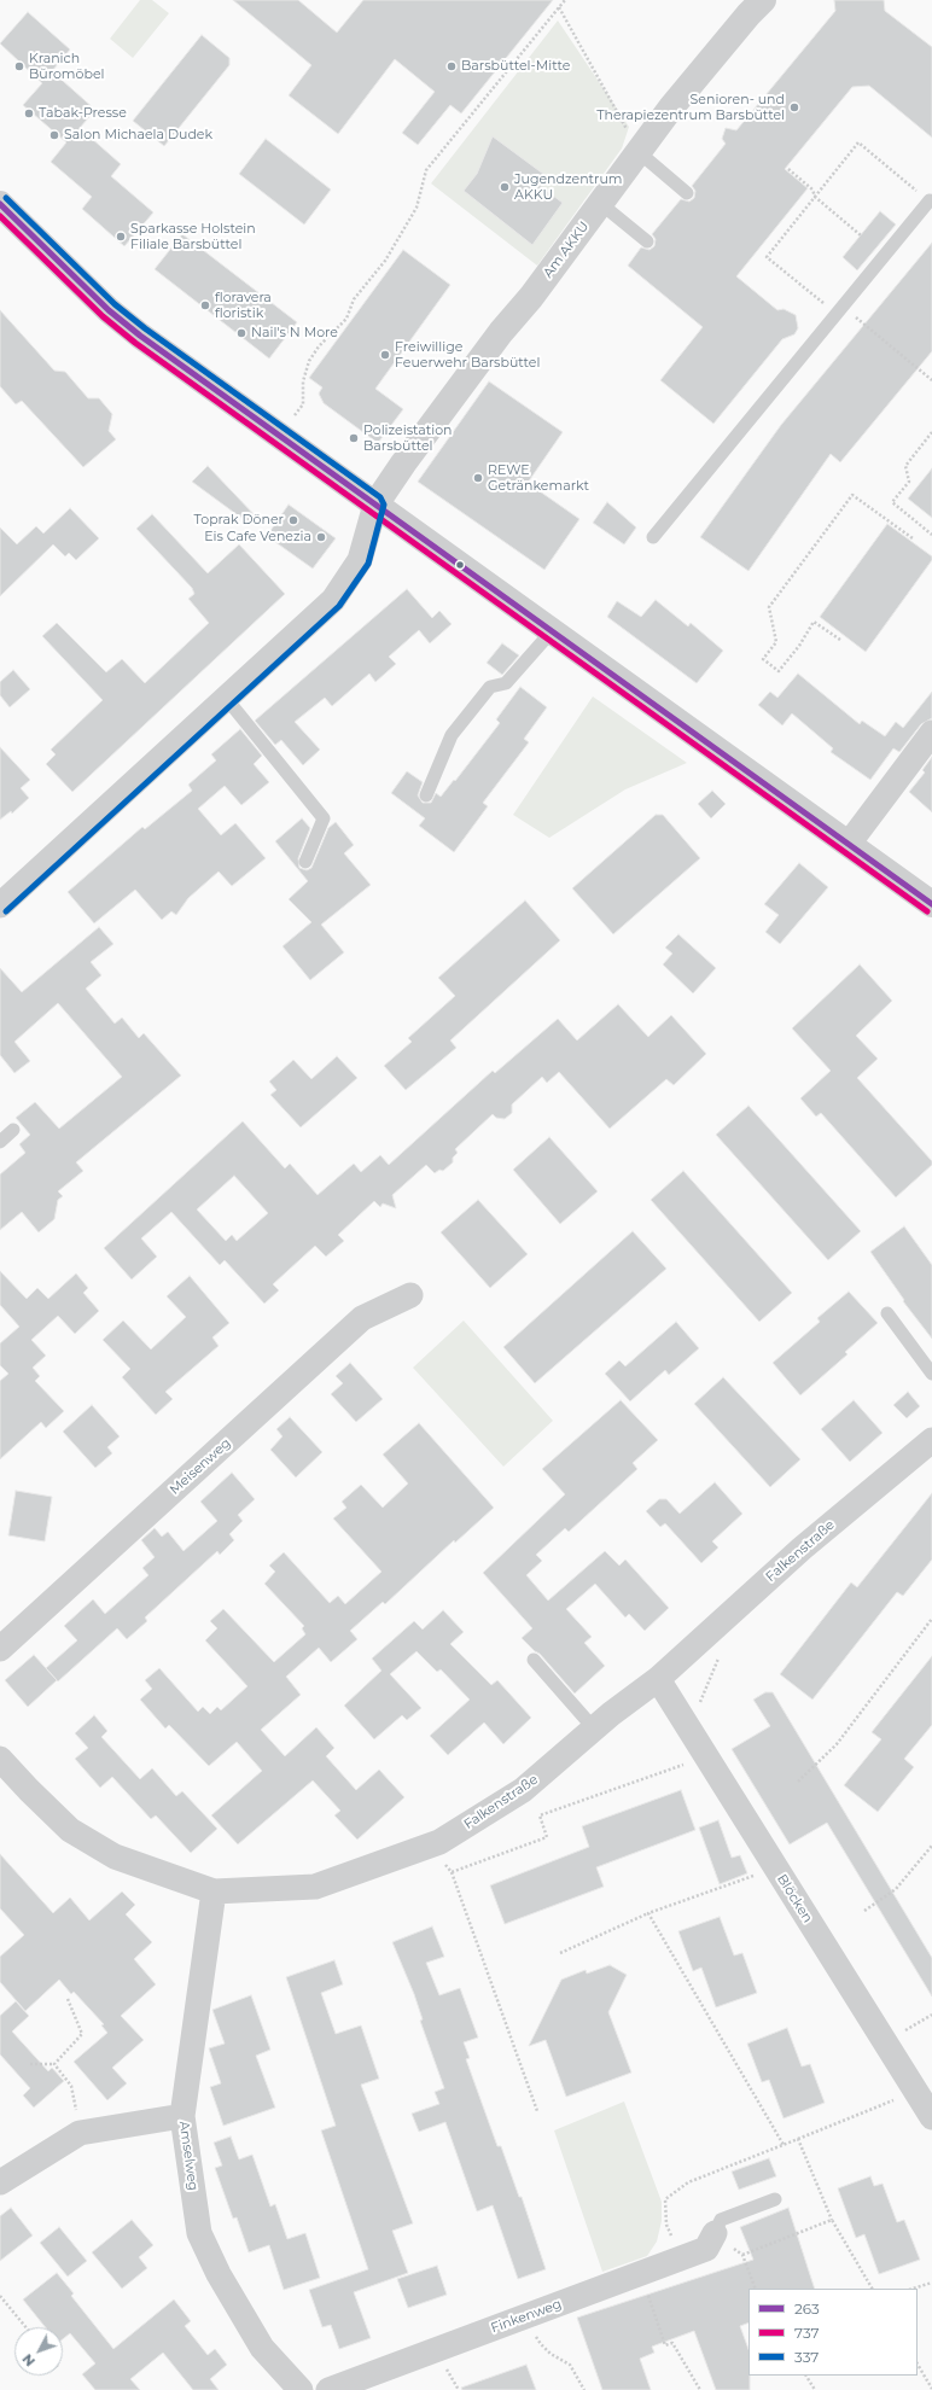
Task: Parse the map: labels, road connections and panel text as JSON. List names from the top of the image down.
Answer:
{
  "streets": {
    "street": [
      "Am AKKU",
      "Meisenweg",
      "Falkenstraße",
      "Blöcken",
      "Amselweg",
      "Finkenweg"
    ]
  },
  "crossings": [
    ["Falkenstraße", "Blöcken"],
    ["Falkenstraße", "Amselweg"]
  ],
  "places": [
    "Kranich Büromöbel",
    "Barsbüttel-Mitte",
    "Senioren- und Therapiezentrum Barsbüttel",
    "Tabak-Presse",
    "Salon Michaela Dudek",
    "Jugendzentrum AKKU",
    "Sparkasse Holstein Filiale Barsbüttel",
    "floravera floristik",
    "Nail's N More",
    "Freiwillige Feuerwehr Barsbüttel",
    "Polizeistation Barsbüttel",
    "REWE Getränkemarkt",
    "Toprak Döner",
    "Eis Cafe Venezia"
  ],
  "lines": ["transit line 337", "transit line 263", "transit line 737"],
  "legend": ["263", "737", "337"],
  "north": "bottom left"
}
